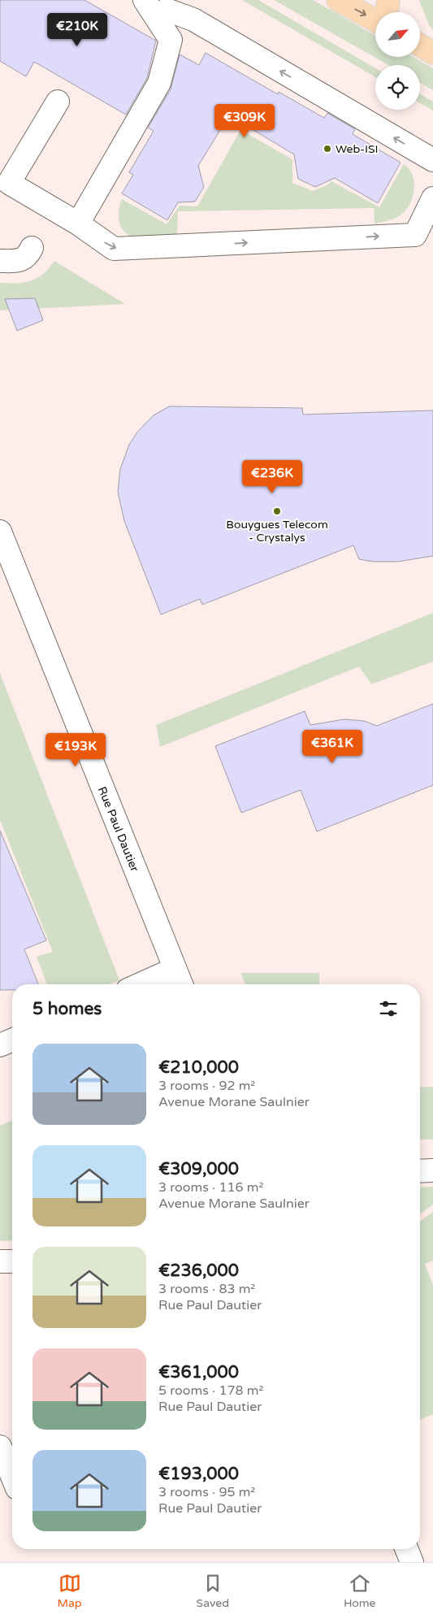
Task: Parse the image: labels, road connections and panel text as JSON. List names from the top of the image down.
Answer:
{
  "streets": {
    "street": ["Rue Paul Dautier"]
  },
  "places": ["Web-ISI", "Bouygues Telecom - Crystalys"],
  "north": "top right",
  "page": {
    "price": [
      "€210K",
      "€309K",
      "€236K",
      "€361K",
      "€193K"
    ],
    "heading": "5 homes",
    "list": [
      {
        "name": "€210,000",
        "note": "3 rooms · 92 m² · Avenue Morane Saulnier"
      },
      {
        "name": "€309,000",
        "note": "3 rooms · 116 m² · Avenue Morane Saulnier"
      },
      {
        "name": "€236,000",
        "note": "3 rooms · 83 m² · Rue Paul Dautier"
      },
      {
        "name": "€361,000",
        "note": "5 rooms · 178 m² · Rue Paul Dautier"
      },
      {
        "name": "€193,000",
        "note": "3 rooms · 95 m² · Rue Paul Dautier"
      }
    ],
    "tabs": ["Map", "Saved", "Home"]
  }
}
